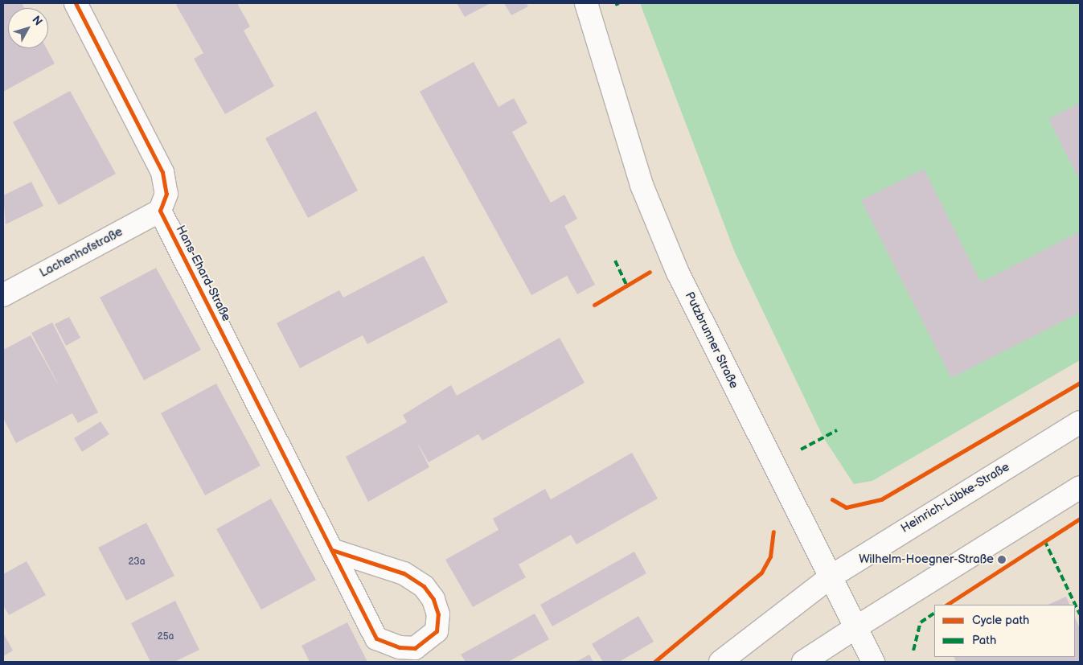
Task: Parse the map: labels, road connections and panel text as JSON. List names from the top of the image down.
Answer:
{
  "streets": {
    "street": [
      "Lachenhofstraße",
      "Hans-Ehard-Straße",
      "Putzbrunner Straße",
      "Heinrich-Lübke-Straße"
    ]
  },
  "crossings": [
    ["Lachenhofstraße", "Hans-Ehard-Straße"],
    ["Putzbrunner Straße", "Heinrich-Lübke-Straße"]
  ],
  "places": ["Wilhelm-Hoegner-Straße"],
  "house_numbers": ["23a", "25a"],
  "legend": ["Cycle path", "Path"],
  "north": "top right"
}
